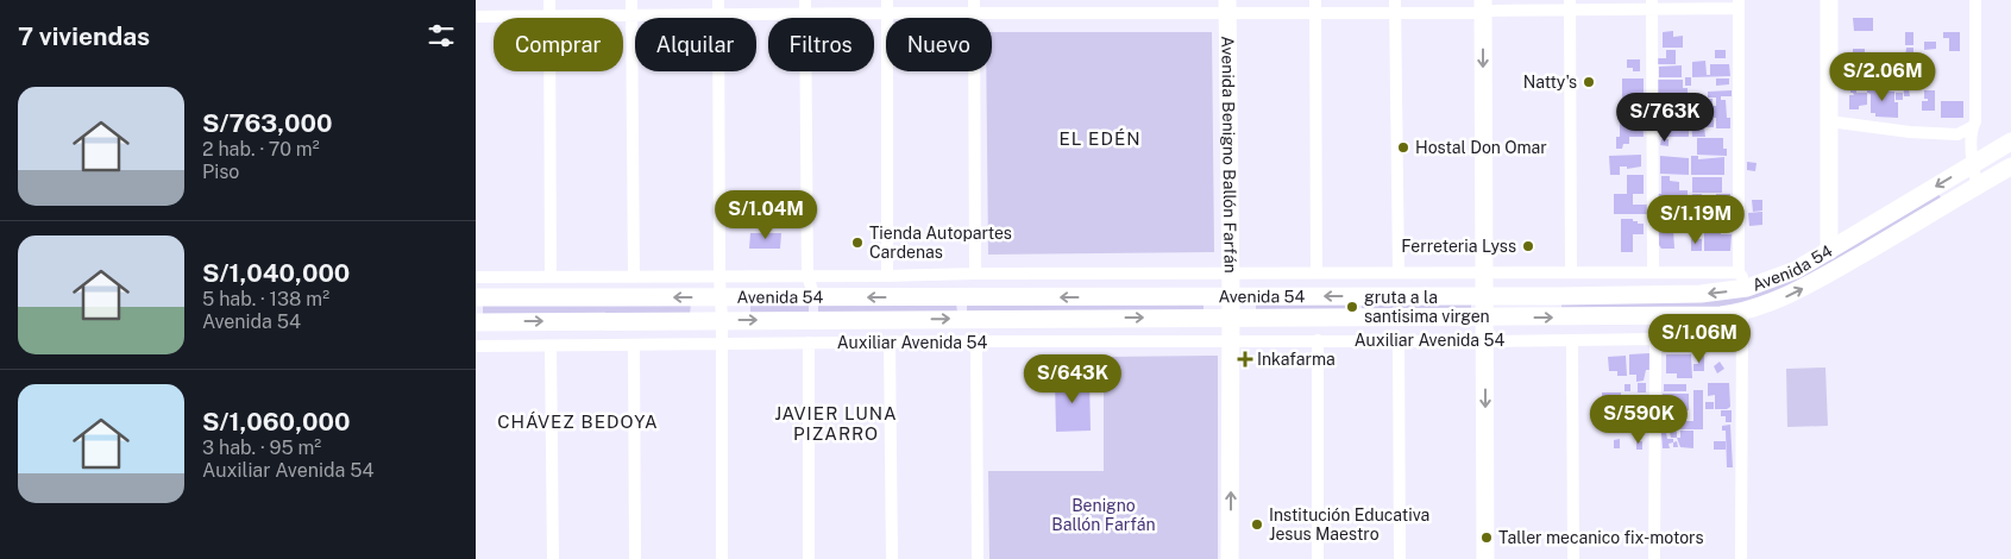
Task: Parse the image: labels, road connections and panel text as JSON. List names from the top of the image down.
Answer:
{
  "streets": {
    "main road": ["Avenida Benigno Ballón Farfán", "Avenida 54"],
    "street": ["Auxiliar Avenida 54"]
  },
  "crossings": [
    ["Avenida Benigno Ballón Farfán", "Avenida 54"],
    ["Avenida Benigno Ballón Farfán", "Auxiliar Avenida 54"]
  ],
  "one_way": ["Avenida Benigno Ballón Farfán"],
  "districts": ["EL EDÉN", "JAVIER LUNA PIZARRO", "CHÁVEZ BEDOYA"],
  "parks": ["Benigno Ballón Farfán"],
  "places": {
    "other": [
      "Natty's",
      "Hostal Don Omar",
      "Tienda Autopartes Cardenas",
      "Ferreteria Lyss",
      "gruta a la santisima virgen",
      "Institución Educativa Jesus Maestro",
      "Taller mecanico fix-motors"
    ],
    "health": ["Inkafarma"]
  },
  "page": {
    "heading": "7 viviendas",
    "chip": [
      "Comprar",
      "Alquilar",
      "Filtros",
      "Nuevo"
    ],
    "price": [
      "S/2.06M",
      "S/763K",
      "S/1.04M",
      "S/1.19M",
      "S/1.06M",
      "S/643K",
      "S/590K"
    ],
    "list": [
      {
        "name": "S/763,000",
        "note": "2 hab. · 70 m² · Piso"
      },
      {
        "name": "S/1,040,000",
        "note": "5 hab. · 138 m² · Avenida 54"
      },
      {
        "name": "S/1,060,000",
        "note": "3 hab. · 95 m² · Auxiliar Avenida 54"
      }
    ]
  }
}
